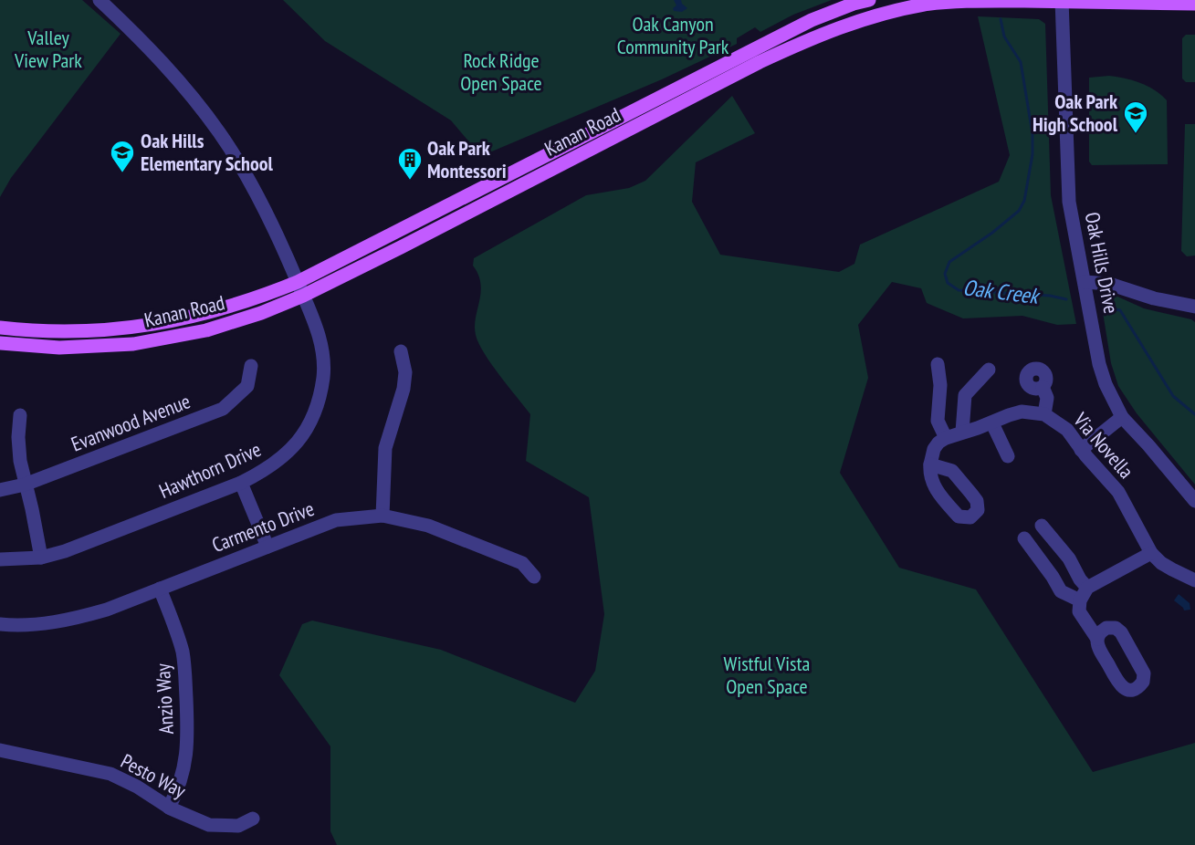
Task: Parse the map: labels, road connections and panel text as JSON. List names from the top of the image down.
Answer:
{
  "streets": {
    "main road": ["Kanan Road"],
    "street": [
      "Oak Hills Drive",
      "Evanwood Avenue",
      "Via Novella",
      "Hawthorn Drive",
      "Carmento Drive",
      "Anzio Way",
      "Pesto Way"
    ]
  },
  "crossings": [
    ["Kanan Road", "Oak Hills Drive"],
    ["Kanan Road", "Hawthorn Drive"],
    ["Carmento Drive", "Anzio Way"],
    ["Anzio Way", "Pesto Way"]
  ],
  "water": ["Oak Creek"],
  "parks": [
    "Oak Canyon Community Park",
    "Valley View Park",
    "Rock Ridge Open Space",
    "Wistful Vista Open Space"
  ],
  "places": {
    "school or university": ["Oak Park High School", "Oak Hills Elementary School"],
    "building": ["Oak Park Montessori"]
  }
}
